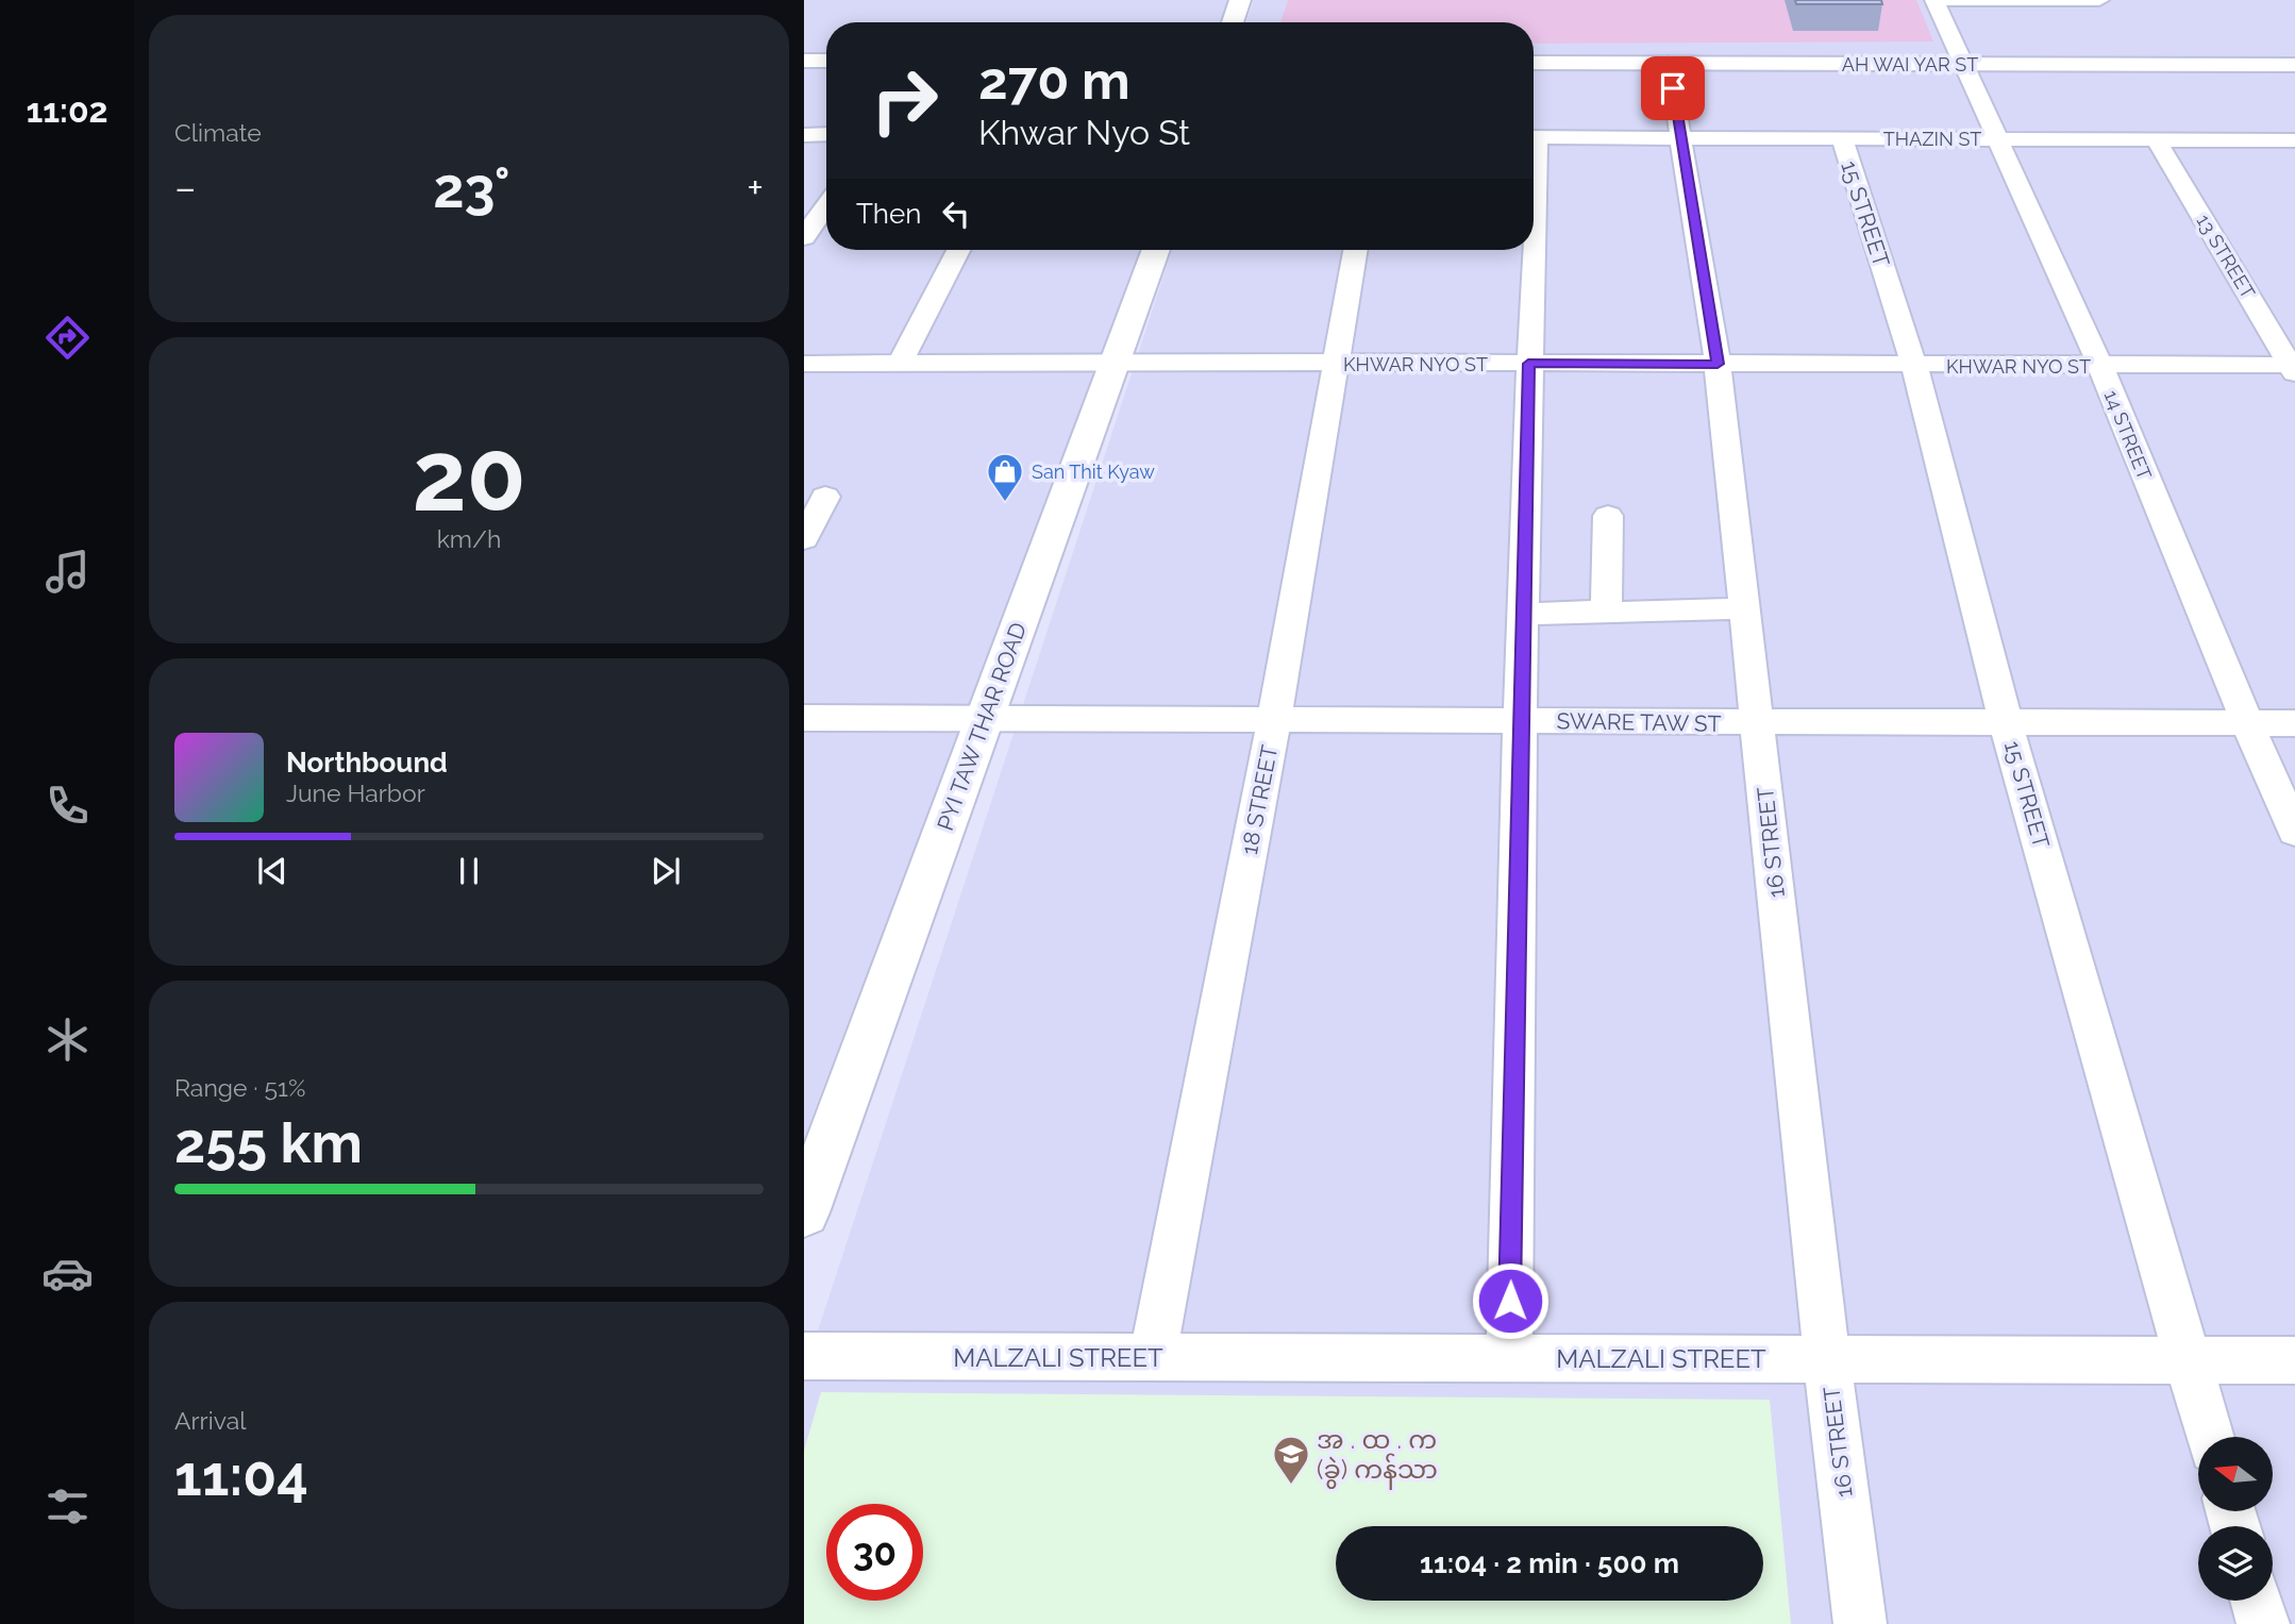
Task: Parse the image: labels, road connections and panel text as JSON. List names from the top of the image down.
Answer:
{
  "streets": {
    "street": [
      "AH WAI YAR ST",
      "THAZIN ST",
      "15 STREET",
      "13 STREET",
      "KHWAR NYO ST",
      "14 STREET",
      "SWARE TAW ST",
      "PYI TAW THAR ROAD",
      "18 STREET",
      "16 STREET",
      "MALZALI STREET"
    ]
  },
  "crossings": [
    ["AH WAI YAR ST", "14 STREET"],
    ["AH WAI YAR ST", "16 STREET"],
    ["THAZIN ST", "15 STREET"],
    ["THAZIN ST", "13 STREET"],
    ["THAZIN ST", "14 STREET"],
    ["THAZIN ST", "16 STREET"],
    ["15 STREET", "KHWAR NYO ST"],
    ["15 STREET", "SWARE TAW ST"],
    ["15 STREET", "MALZALI STREET"],
    ["13 STREET", "KHWAR NYO ST"],
    ["KHWAR NYO ST", "14 STREET"],
    ["KHWAR NYO ST", "PYI TAW THAR ROAD"],
    ["KHWAR NYO ST", "18 STREET"],
    ["KHWAR NYO ST", "16 STREET"],
    ["14 STREET", "SWARE TAW ST"],
    ["SWARE TAW ST", "PYI TAW THAR ROAD"],
    ["SWARE TAW ST", "18 STREET"],
    ["SWARE TAW ST", "16 STREET"],
    ["18 STREET", "MALZALI STREET"],
    ["16 STREET", "MALZALI STREET"]
  ],
  "places": {
    "shop": ["San Thit Kyaw"],
    "school or university": ["အ . ထ . က (ခွဲ) ကန်သာ"]
  },
  "north": "left",
  "page": {
    "tabs": "11:02",
    "tile": [
      "Climate",
      ["20", "km/h"],
      ["Range · 51%", "255 km"],
      ["Arrival", "11:04"]
    ],
    "turn": ["270 m", "Khwar Nyo St"],
    "heat": ["−", "23°", "+"],
    "then": "Then",
    "song": ["Northbound", "June Harbor"],
    "limit": "30",
    "trip": "11:04 · 2 min · 500 m"
  }
}
